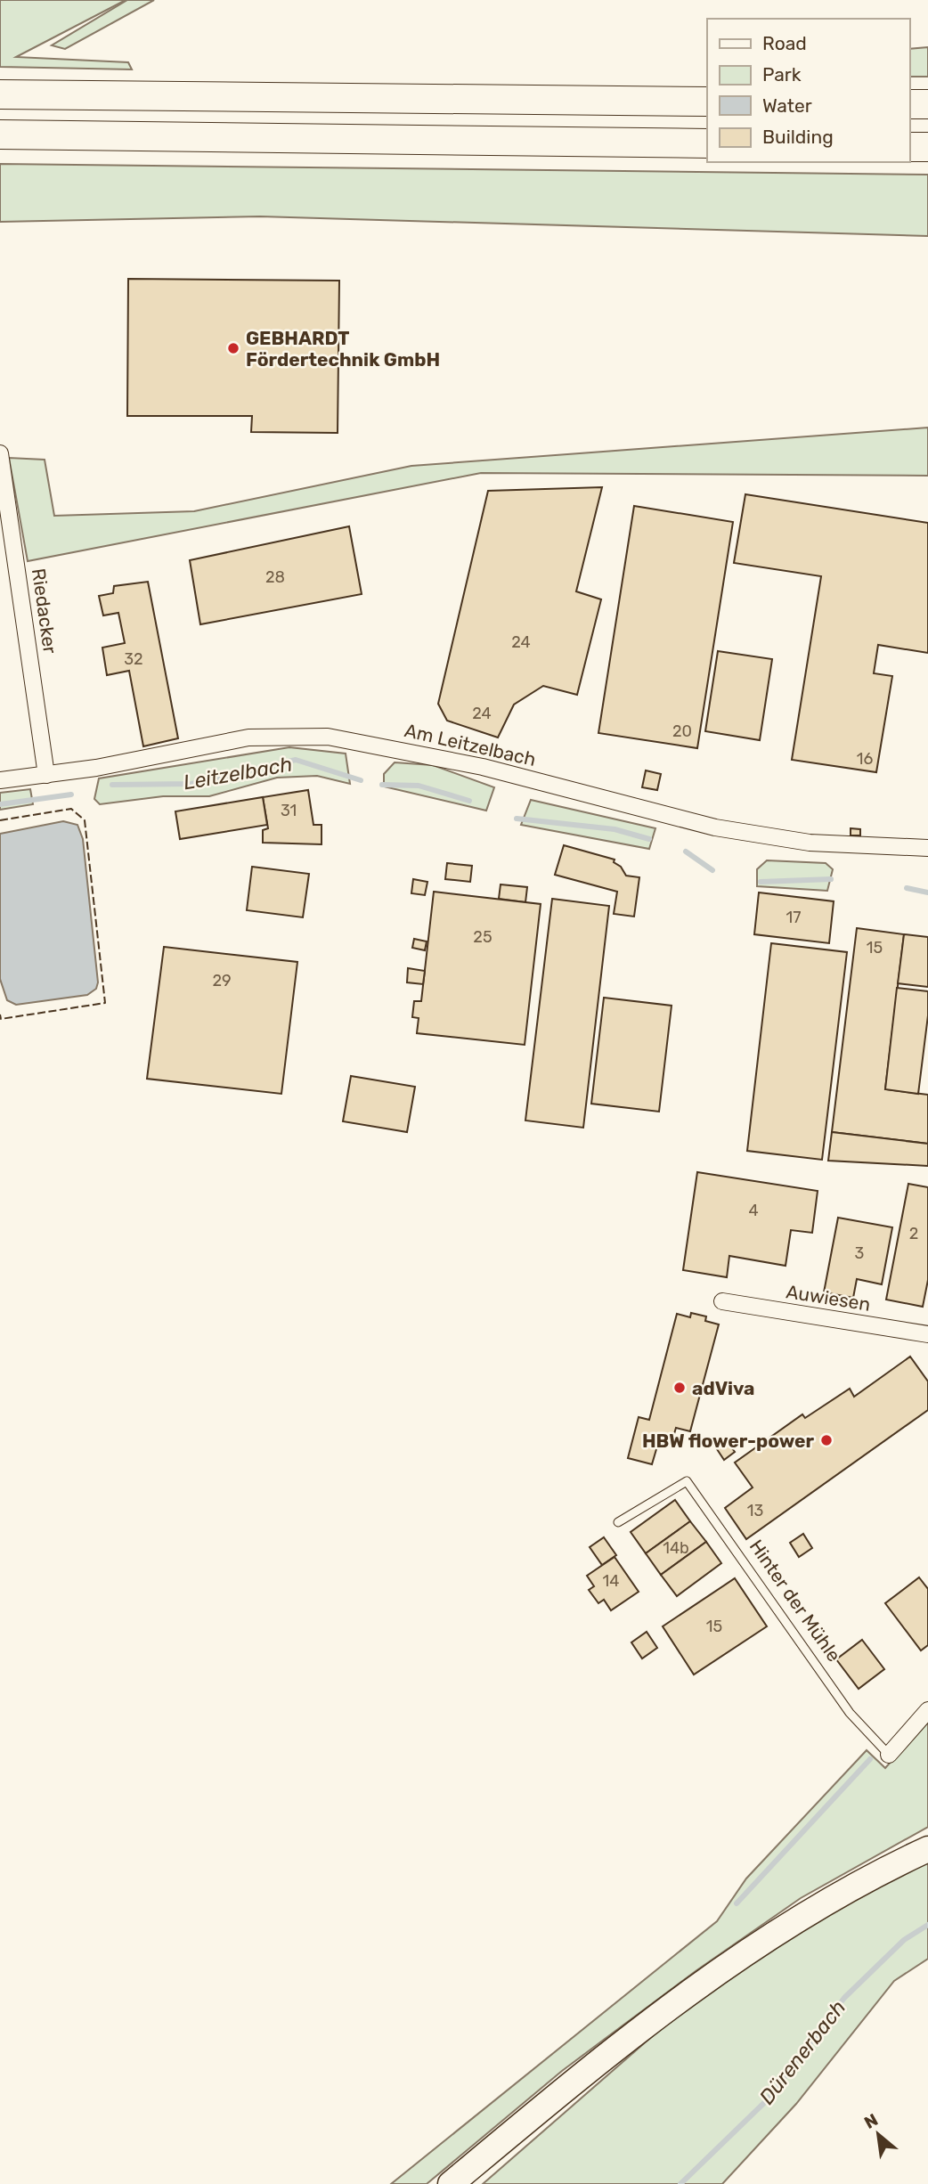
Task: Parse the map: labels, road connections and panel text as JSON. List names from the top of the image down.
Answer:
{
  "streets": {
    "street": [
      "Riedacker",
      "Am Leitzelbach",
      "Auwiesen",
      "Hinter der Mühle"
    ]
  },
  "crossings": [
    ["Riedacker", "Am Leitzelbach"]
  ],
  "water": ["Leitzelbach", "Dürenerbach"],
  "places": ["GEBHARDT Fördertechnik GmbH", "adViva", "HBW flower-power"],
  "house_numbers": [
    "28",
    "24",
    "32",
    "24",
    "20",
    "16",
    "31",
    "17",
    "25",
    "15",
    "29",
    "4",
    "2",
    "3",
    "13",
    "14b",
    "14",
    "15"
  ],
  "legend": [
    "Road",
    "Park",
    "Water",
    "Building"
  ],
  "north": "top left"
}
